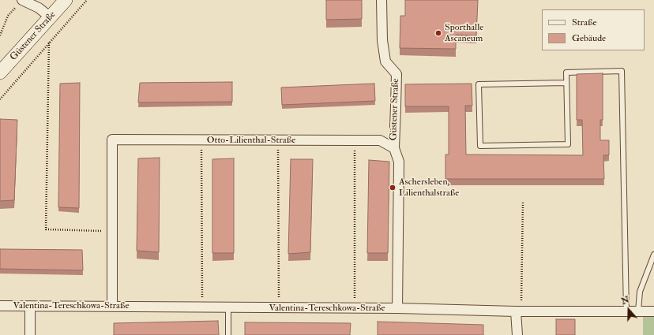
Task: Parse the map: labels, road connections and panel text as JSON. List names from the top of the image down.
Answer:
{
  "streets": {
    "main road": ["Güstener Straße"],
    "street": ["Otto-Lilienthal-Straße", "Valentina-Tereschkowa-Straße"]
  },
  "crossings": [
    ["Güstener Straße", "Otto-Lilienthal-Straße"],
    ["Otto-Lilienthal-Straße", "Valentina-Tereschkowa-Straße"]
  ],
  "places": ["Sporthalle Ascaneum", "Aschersleben, Lilienthalstraße"],
  "legend": ["Straße", "Gebäude"],
  "north": "top"
}
